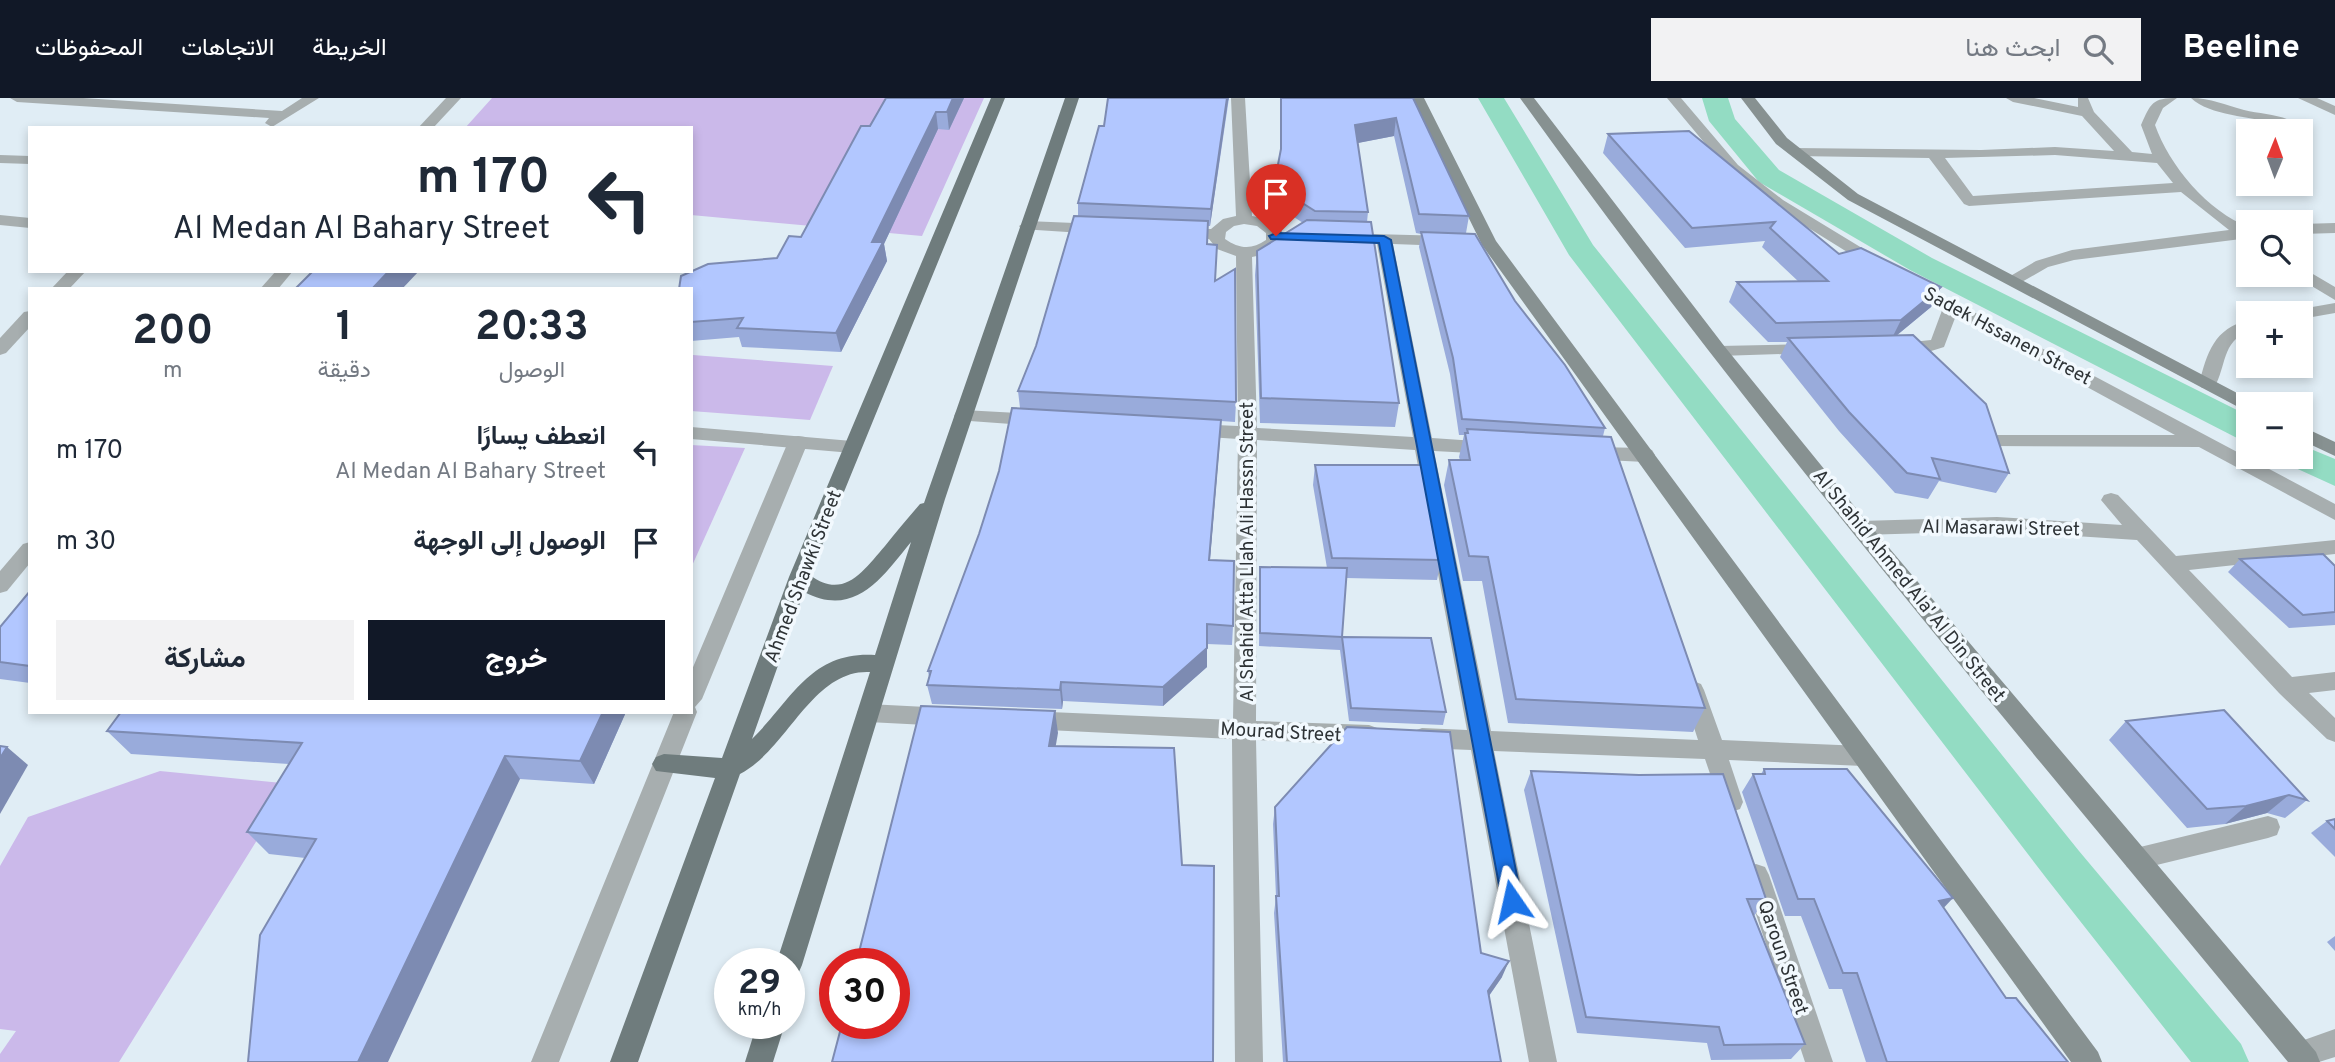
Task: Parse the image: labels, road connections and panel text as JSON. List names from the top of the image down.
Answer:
{
  "streets": {
    "main road": ["Ahmed Shawki Street"],
    "street": [
      "Sadek Hssanen Street",
      "Al Masarawi Street",
      "Al Shahid Atta Llah Ali Hassn Street",
      "Al Shahid Ahmed Ala' Al Din Street",
      "Mourad Street",
      "Qaroun Street"
    ]
  },
  "crossings": [
    ["Al Masarawi Street", "Al Shahid Ahmed Ala' Al Din Street"],
    ["Al Shahid Atta Llah Ali Hassn Street", "Mourad Street"]
  ],
  "north": "top",
  "page": {
    "header": "Beeline",
    "search": "ابحث هنا",
    "nav": ["الخريطة", "الاتجاهات", "المحفوظات"],
    "map_buttons": ["+", "−"],
    "turn": ["170 m", "Al Medan Al Bahary Street"],
    "eta": [
      "20:33",
      "الوصول",
      "1",
      "دقيقة",
      "200",
      "m"
    ],
    "list": [
      {
        "name": "انعطف يسارًا",
        "note": "Al Medan Al Bahary Street",
        "value": "170 m"
      },
      {
        "name": "الوصول إلى الوجهة",
        "value": "30 m"
      }
    ],
    "buttons": ["خروج", "مشاركة"],
    "speed": "29 km/h",
    "limit": "30"
  }
}
